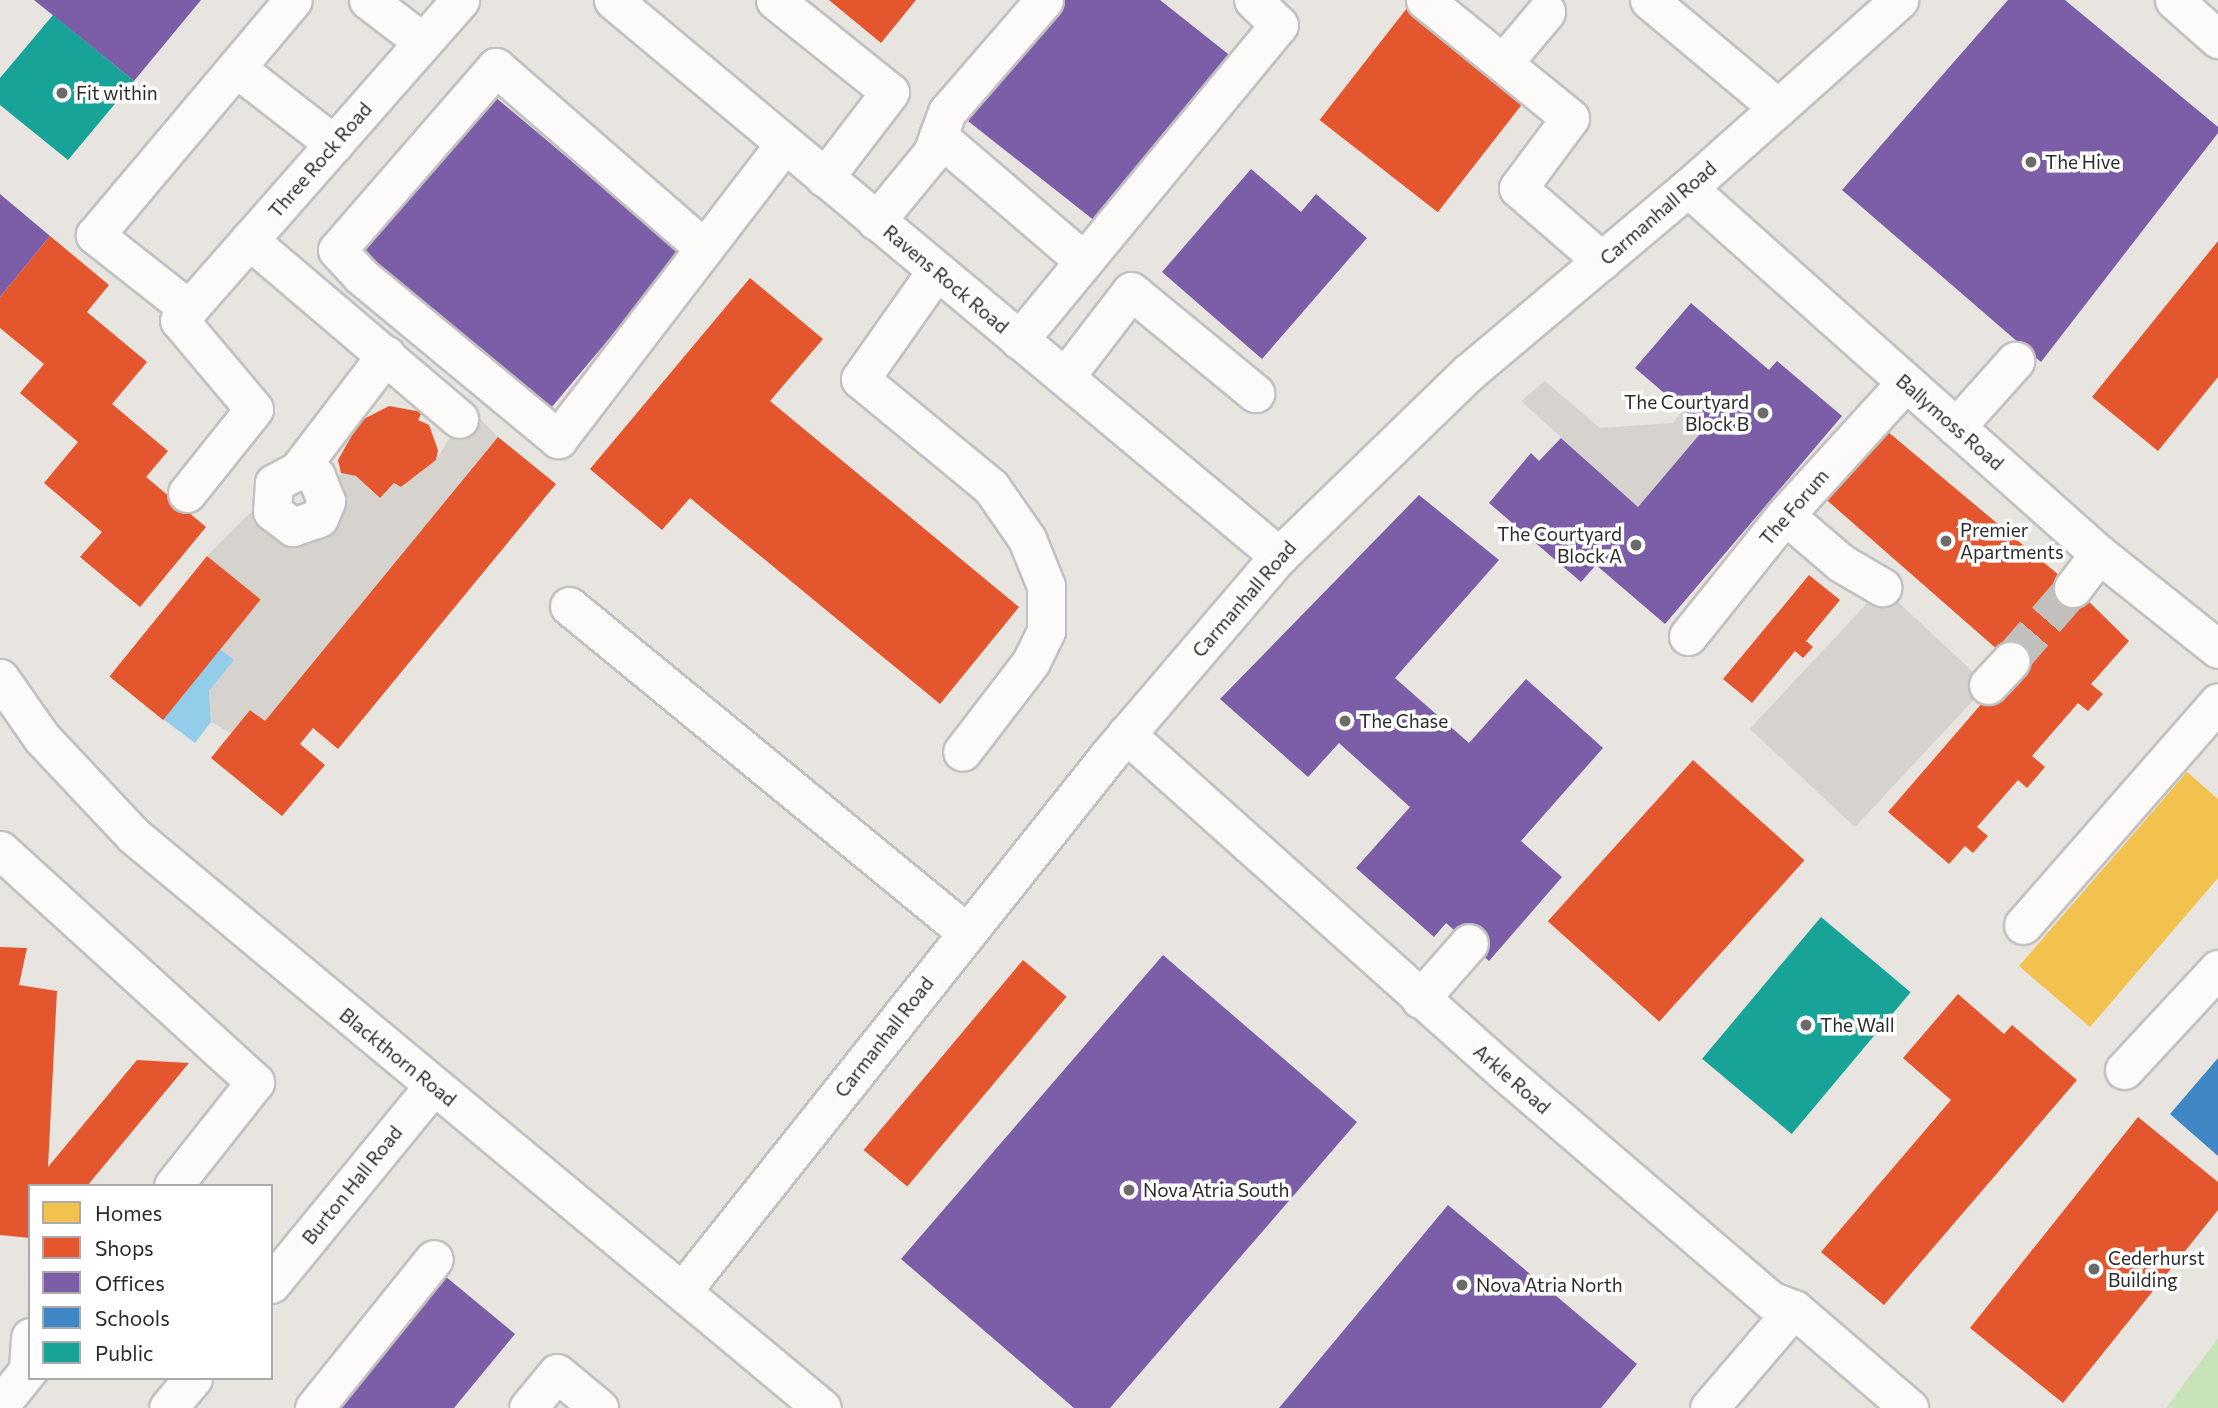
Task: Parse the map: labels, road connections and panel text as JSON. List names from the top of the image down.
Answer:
{
  "streets": {
    "street": [
      "Three Rock Road",
      "Carmanhall Road",
      "Ravens Rock Road",
      "Ballymoss Road",
      "The Forum",
      "Blackthorn Road",
      "Arkle Road",
      "Burton Hall Road"
    ]
  },
  "crossings": [
    ["Carmanhall Road", "Ravens Rock Road"],
    ["Carmanhall Road", "Ballymoss Road"],
    ["Carmanhall Road", "Blackthorn Road"],
    ["Carmanhall Road", "Arkle Road"],
    ["Ballymoss Road", "The Forum"],
    ["Blackthorn Road", "Burton Hall Road"]
  ],
  "places": [
    "Fit within",
    "The Hive",
    "The Courtyard Block B",
    "Premier Apartments",
    "The Courtyard Block A",
    "The Chase",
    "The Wall",
    "Nova Atria South",
    "Cederhurst Building",
    "Nova Atria North"
  ],
  "legend": [
    "Homes",
    "Shops",
    "Offices",
    "Schools",
    "Public"
  ]
}
